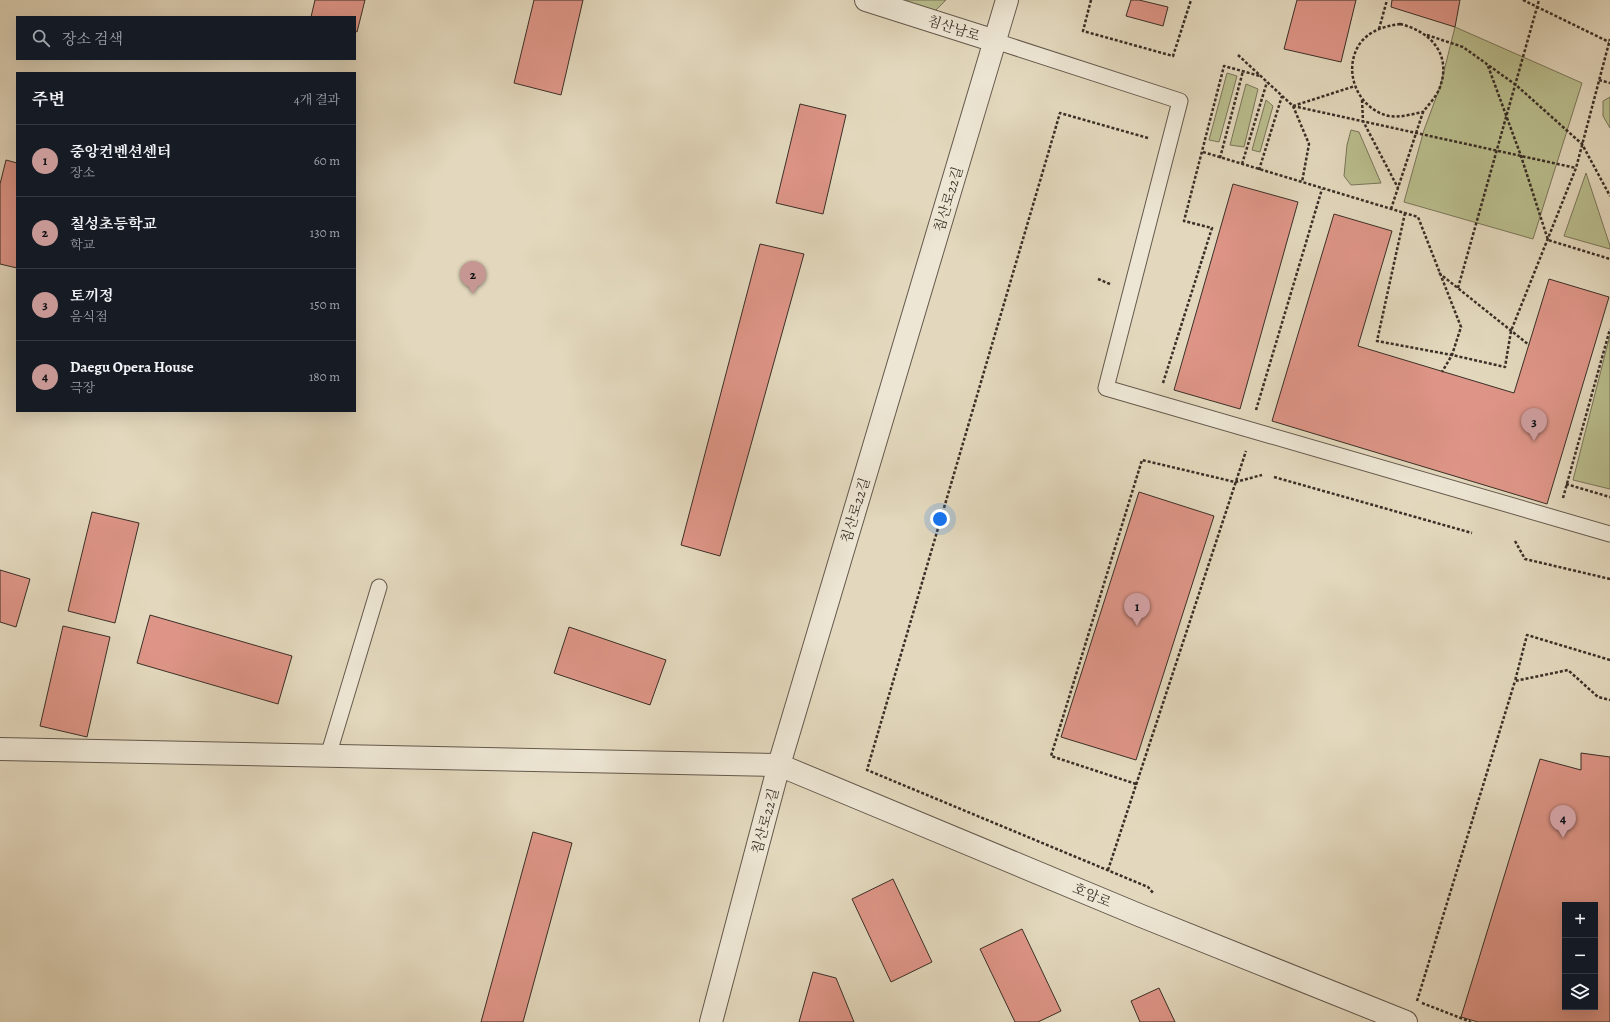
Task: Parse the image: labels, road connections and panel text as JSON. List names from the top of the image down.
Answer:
{
  "streets": {
    "street": ["침산남로", "침산로22길", "호암로"]
  },
  "crossings": [
    ["침산남로", "침산로22길"],
    ["침산로22길", "호암로"]
  ],
  "page": {
    "search": "장소 검색",
    "heading": ["주변", "4개 결과"],
    "list": [
      {
        "mark": "1",
        "name": "중앙컨벤션센터",
        "note": "장소",
        "value": "60 m"
      },
      {
        "mark": "2",
        "name": "칠성초등학교",
        "note": "학교",
        "value": "130 m"
      },
      {
        "mark": "3",
        "name": "토끼정",
        "note": "음식점",
        "value": "150 m"
      },
      {
        "mark": "4",
        "name": "Daegu Opera House",
        "note": "극장",
        "value": "180 m"
      }
    ],
    "pins": [
      "2",
      "3",
      "1",
      "4"
    ],
    "map_buttons": ["+", "−"]
  }
}
